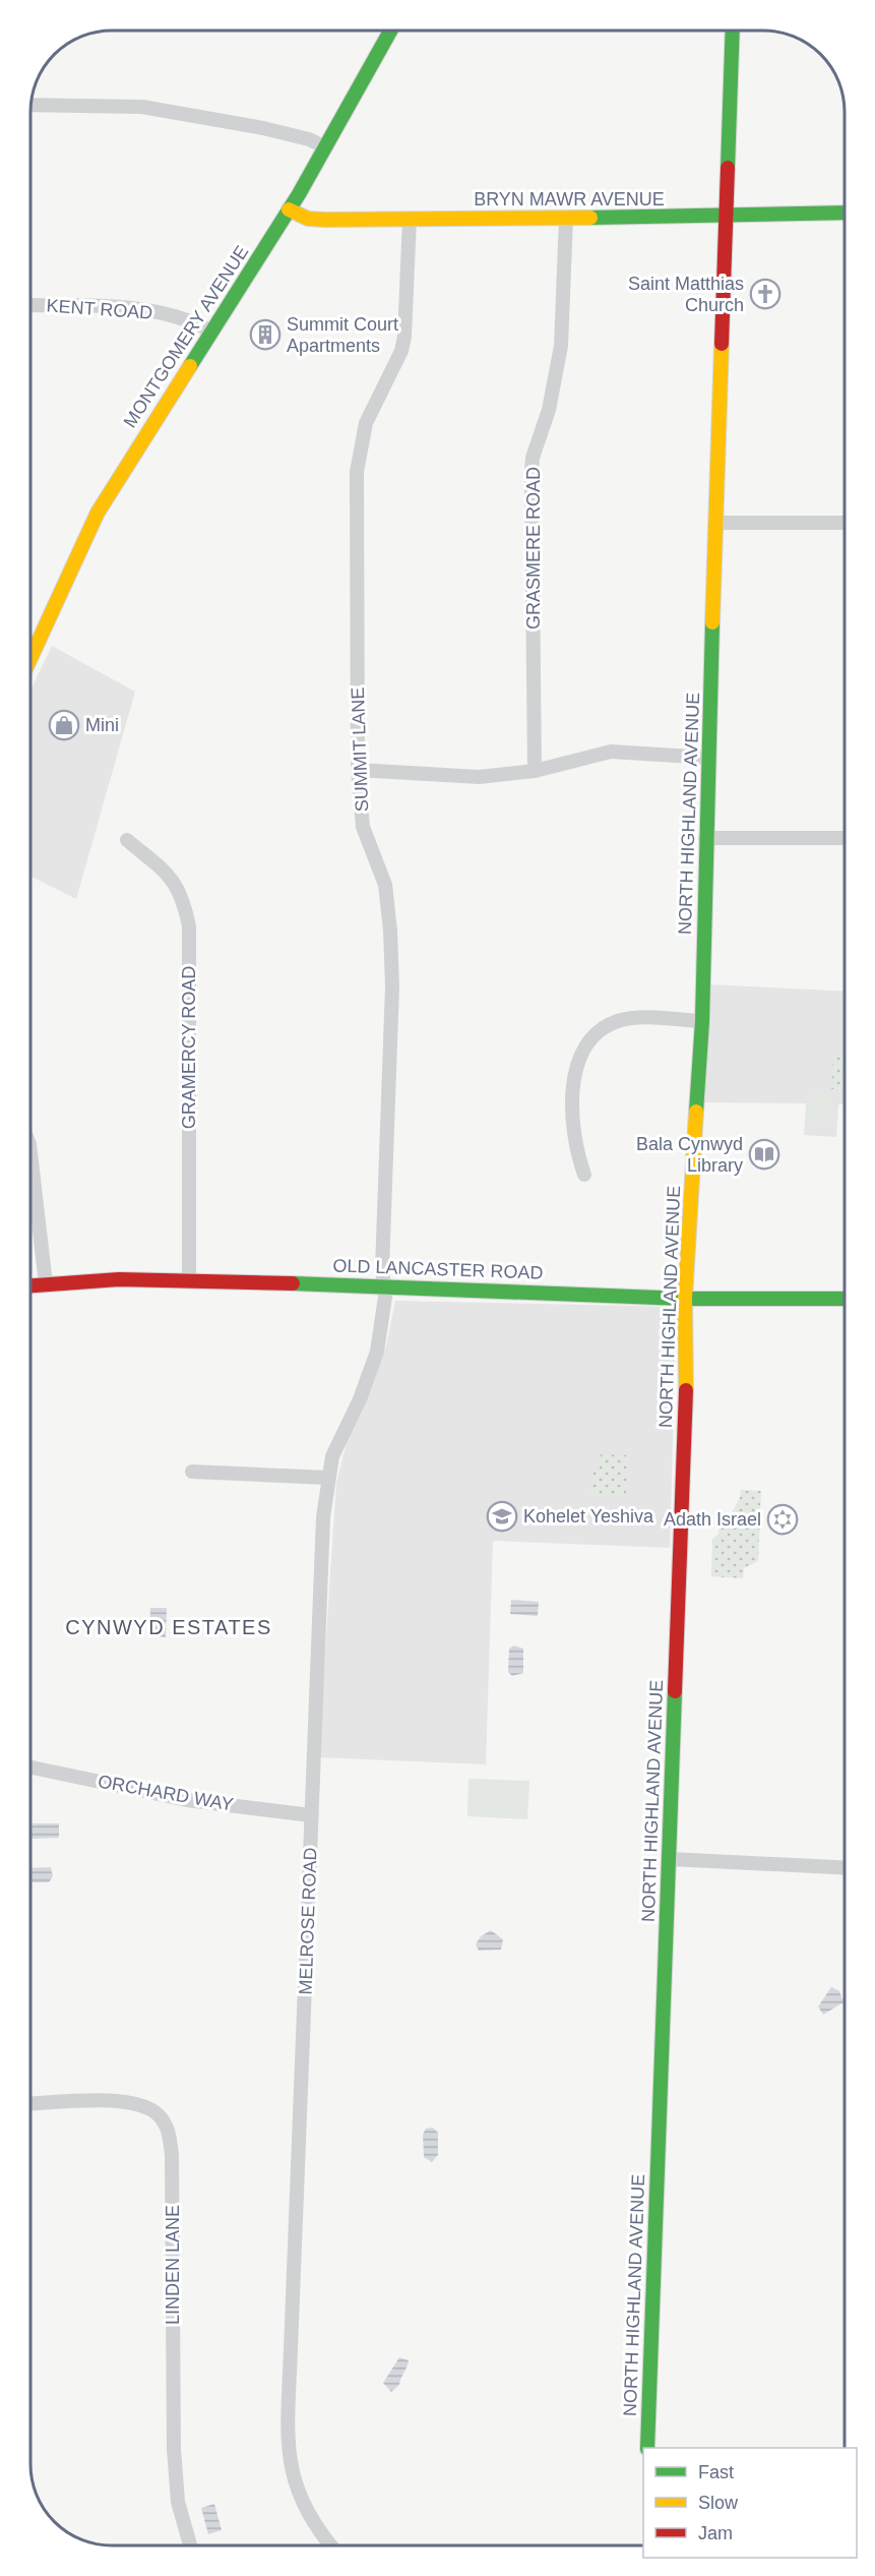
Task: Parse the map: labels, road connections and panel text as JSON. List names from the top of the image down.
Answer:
{
  "streets": {
    "street": [
      "BRYN MAWR AVENUE",
      "KENT ROAD",
      "MONTGOMERY AVENUE",
      "GRASMERE ROAD",
      "SUMMIT LANE",
      "NORTH HIGHLAND AVENUE",
      "GRAMERCY ROAD",
      "OLD LANCASTER ROAD",
      "ORCHARD WAY",
      "MELROSE ROAD",
      "LINDEN LANE"
    ]
  },
  "crossings": [
    ["BRYN MAWR AVENUE", "MONTGOMERY AVENUE"],
    ["BRYN MAWR AVENUE", "GRASMERE ROAD"],
    ["BRYN MAWR AVENUE", "SUMMIT LANE"],
    ["BRYN MAWR AVENUE", "NORTH HIGHLAND AVENUE"],
    ["KENT ROAD", "MONTGOMERY AVENUE"],
    ["SUMMIT LANE", "OLD LANCASTER ROAD"],
    ["SUMMIT LANE", "MELROSE ROAD"],
    ["NORTH HIGHLAND AVENUE", "OLD LANCASTER ROAD"],
    ["GRAMERCY ROAD", "OLD LANCASTER ROAD"],
    ["OLD LANCASTER ROAD", "MELROSE ROAD"],
    ["ORCHARD WAY", "MELROSE ROAD"]
  ],
  "districts": ["CYNWYD ESTATES"],
  "places": {
    "church": ["Saint Matthias Church"],
    "building": ["Summit Court Apartments"],
    "shop": ["Mini"],
    "library": ["Bala Cynwyd Library"],
    "school or university": ["Kohelet Yeshiva"],
    "synagogue": ["Adath Israel"]
  },
  "legend": ["Fast", "Slow", "Jam"]
}
